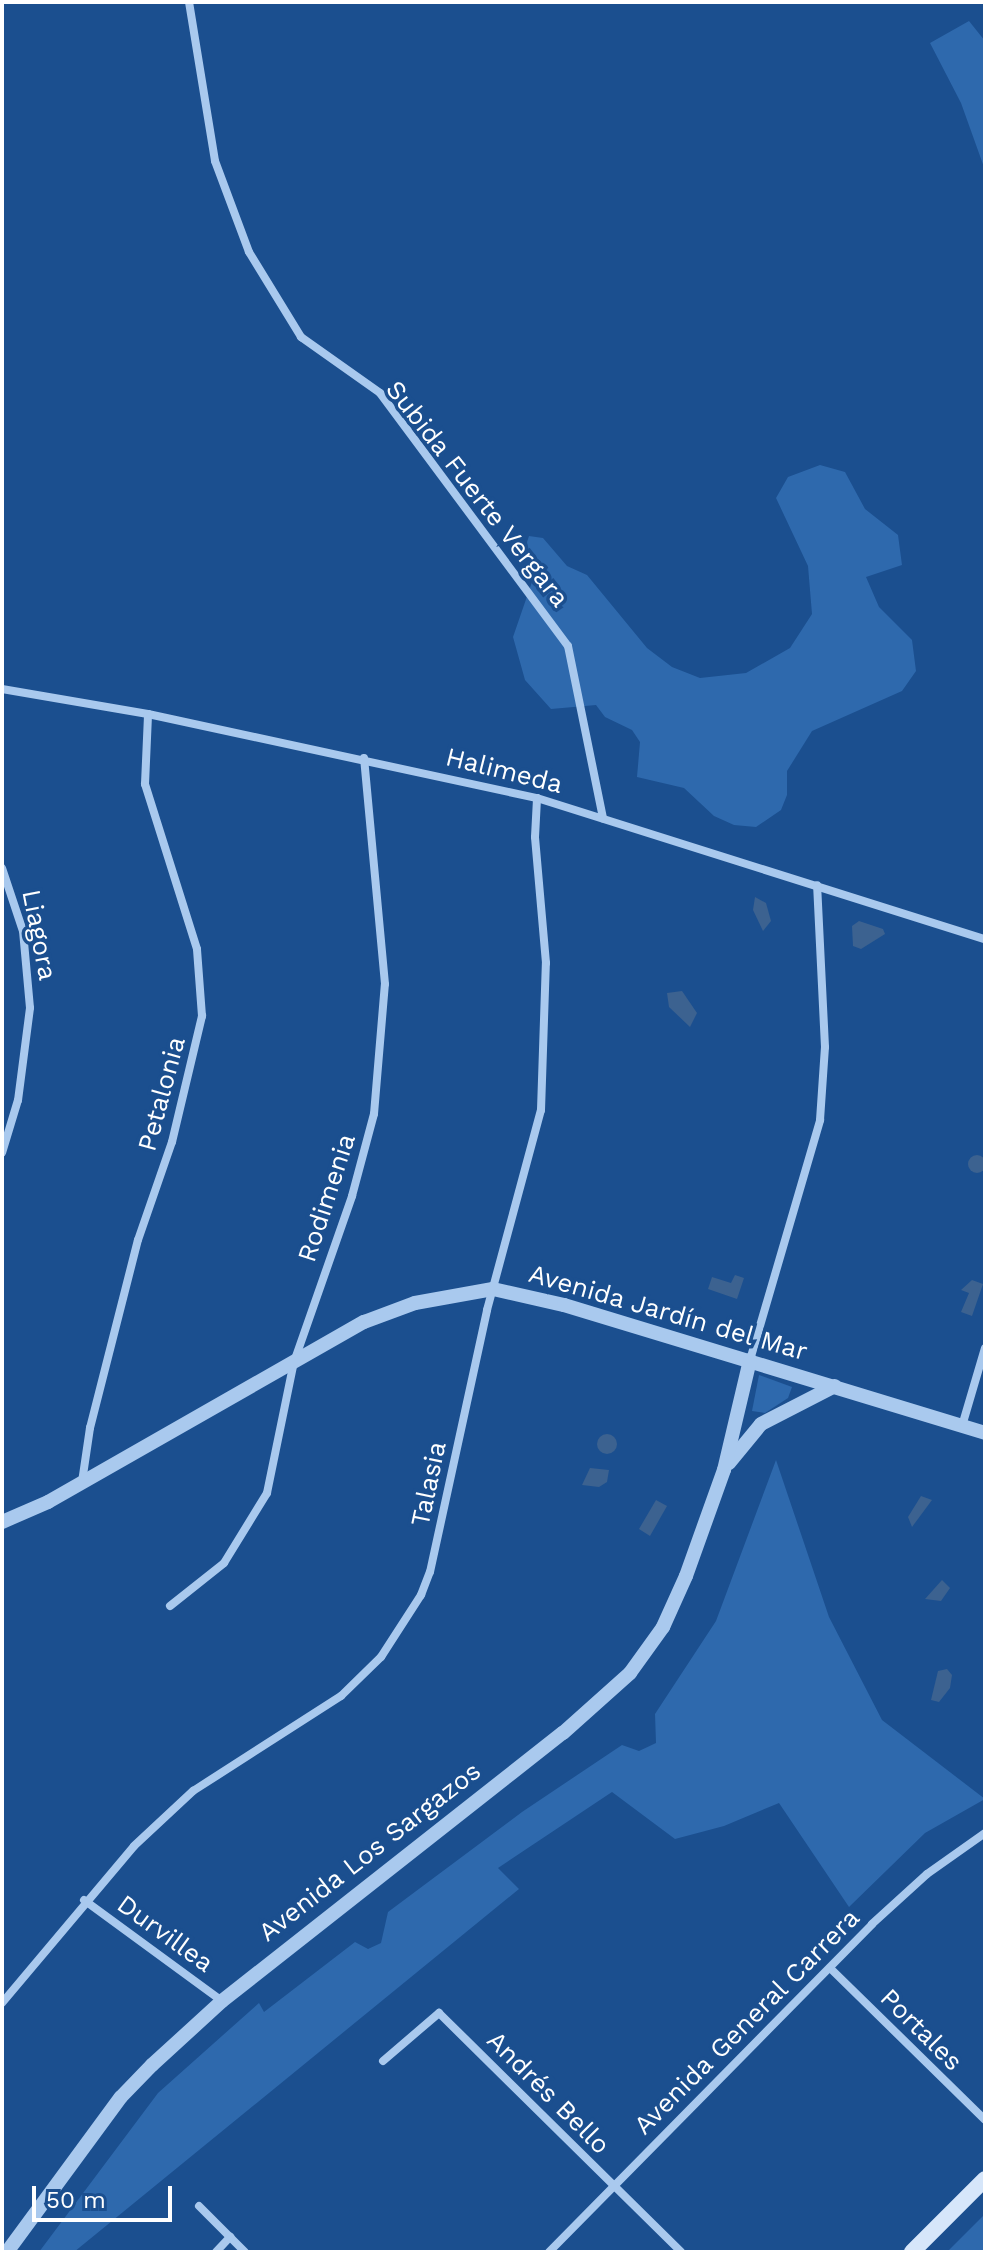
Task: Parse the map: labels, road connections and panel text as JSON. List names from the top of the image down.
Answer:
{
  "streets": {
    "street": [
      "Subida Fuerte Vergara",
      "Halimeda",
      "Liagora",
      "Petalonia",
      "Rodimenia",
      "Avenida Jardín del Mar",
      "Talasia",
      "Avenida Los Sargazos",
      "Durvillea",
      "Avenida General Carrera",
      "Portales",
      "Andrés Bello"
    ]
  },
  "crossings": [
    ["Subida Fuerte Vergara", "Halimeda"],
    ["Halimeda", "Petalonia"],
    ["Halimeda", "Rodimenia"],
    ["Halimeda", "Talasia"],
    ["Halimeda", "Avenida Los Sargazos"],
    ["Petalonia", "Avenida Jardín del Mar"],
    ["Rodimenia", "Avenida Jardín del Mar"],
    ["Avenida Jardín del Mar", "Talasia"],
    ["Avenida Jardín del Mar", "Avenida Los Sargazos"],
    ["Talasia", "Durvillea"],
    ["Avenida Los Sargazos", "Durvillea"],
    ["Avenida General Carrera", "Portales"],
    ["Avenida General Carrera", "Andrés Bello"]
  ],
  "scale_bar": "50 m"
}
